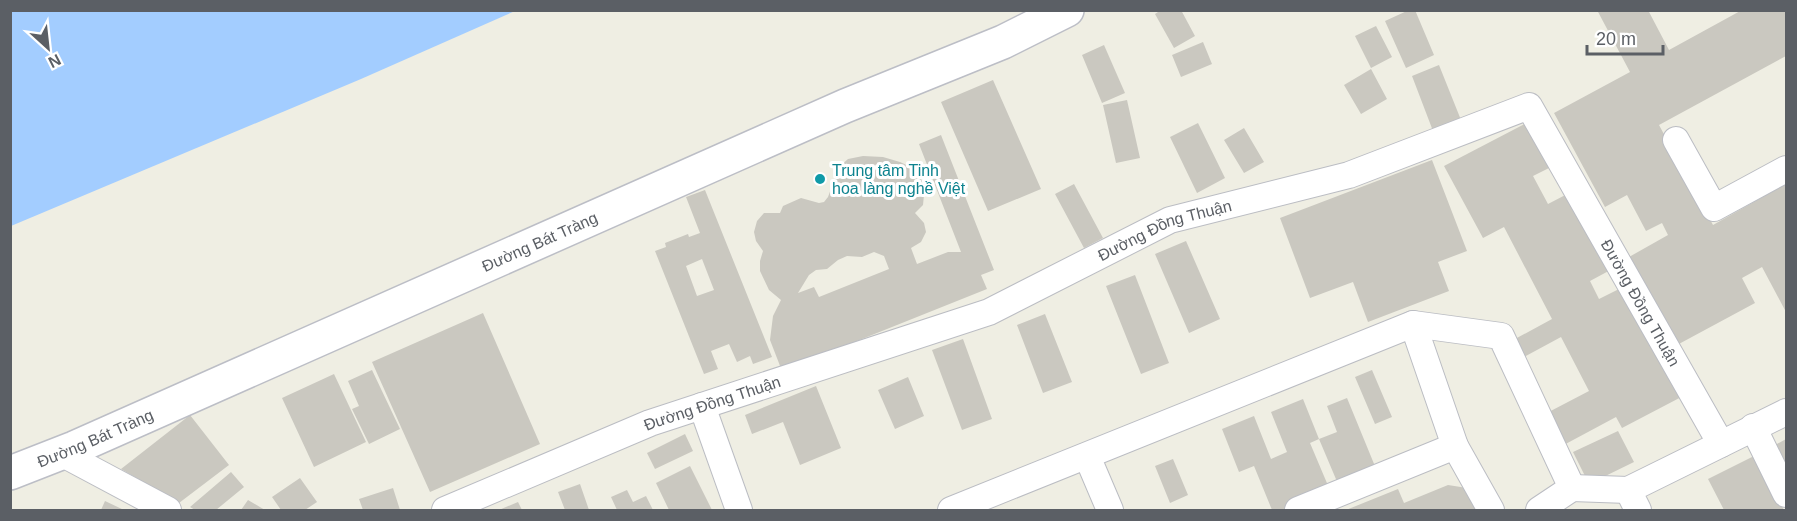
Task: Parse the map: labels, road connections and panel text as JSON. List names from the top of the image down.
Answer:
{
  "streets": {
    "street": ["Đường Đồng Thuận", "Đường Bát Tràng"]
  },
  "places": ["Trung tâm Tinh hoa làng nghề Việt"],
  "scale_bar": "20 m",
  "north": "bottom right"
}
